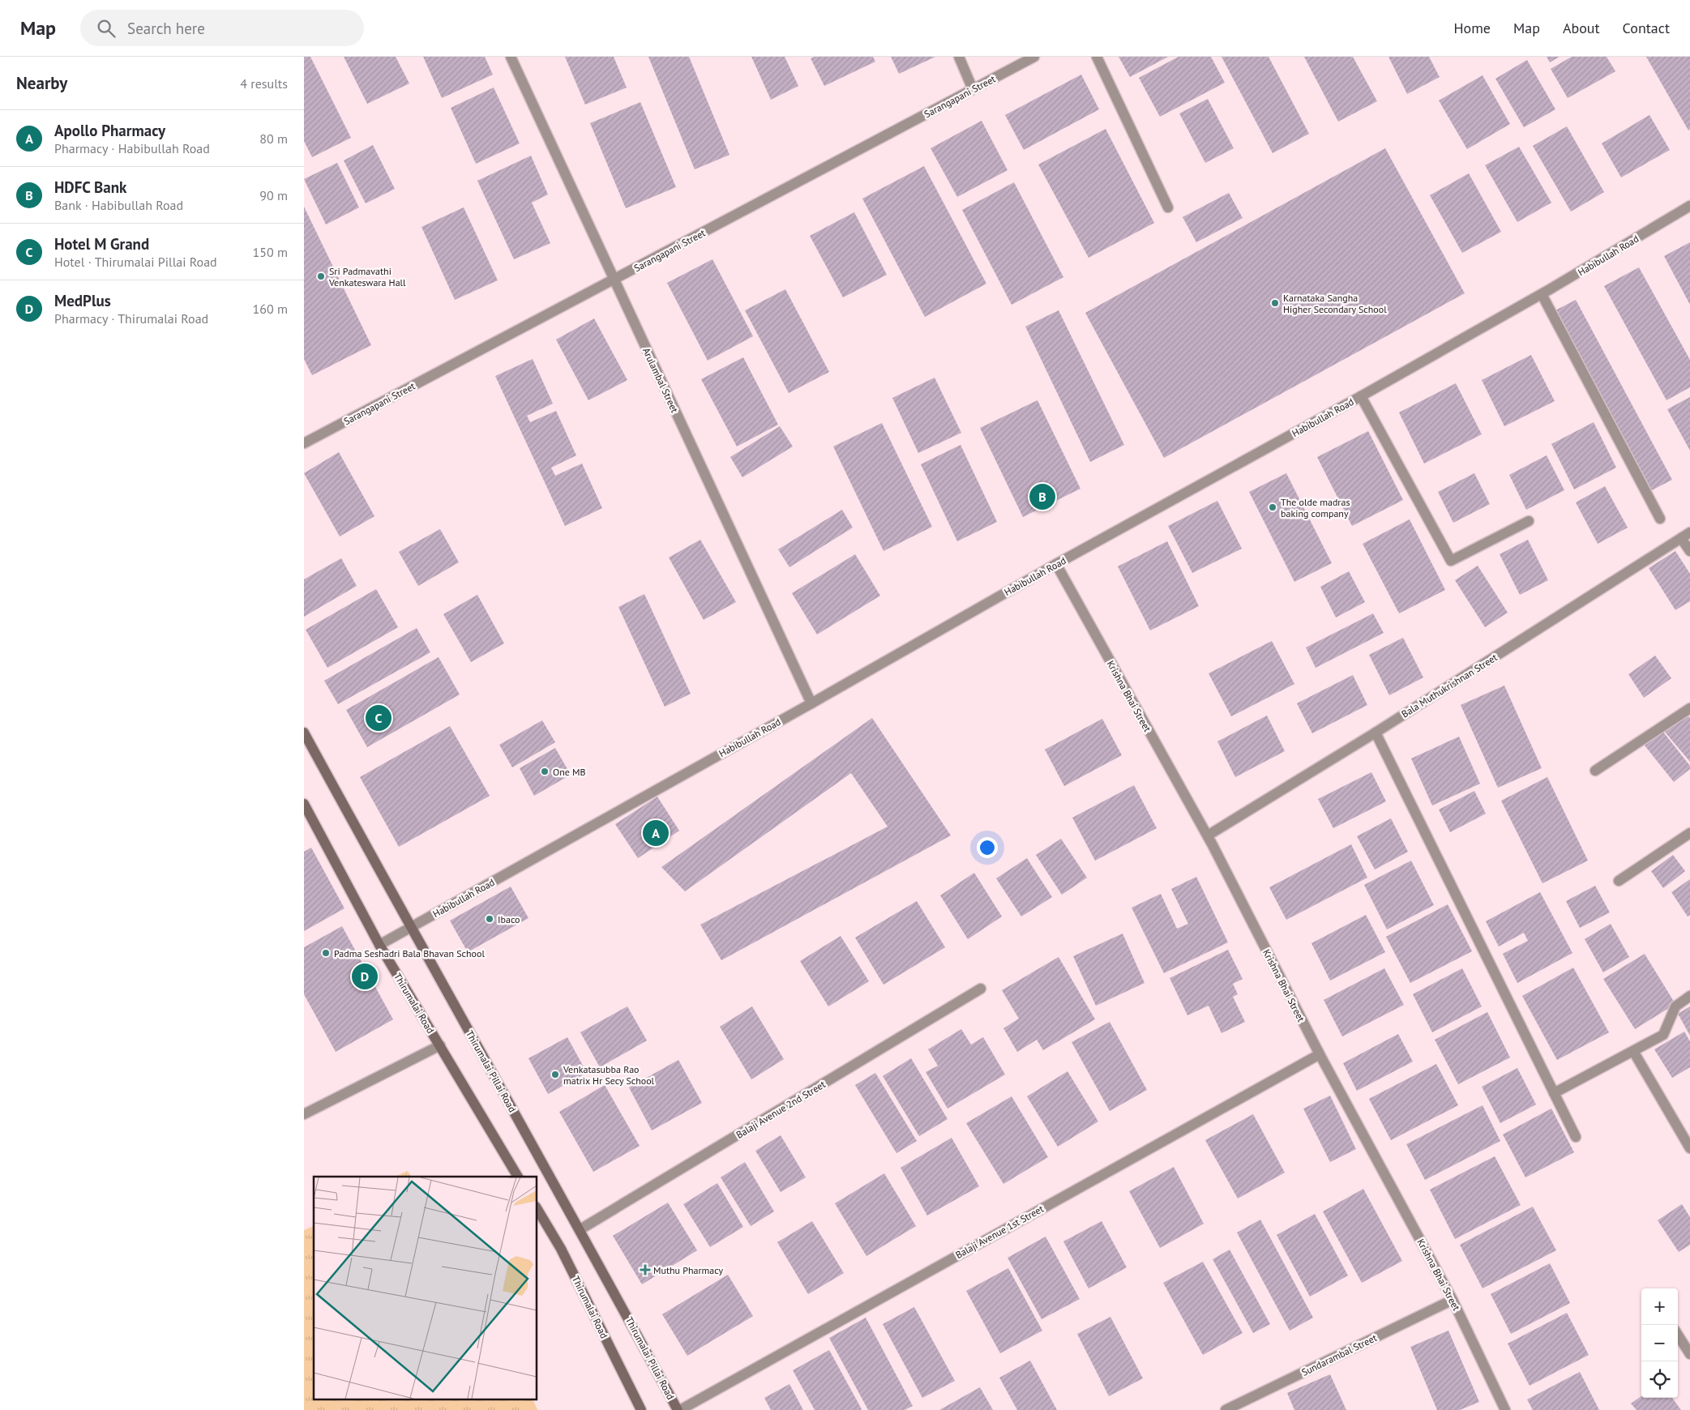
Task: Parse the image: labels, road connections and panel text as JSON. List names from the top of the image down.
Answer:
{
  "streets": {
    "main road": ["Thirumalai Road", "Thirumalai Pillai Road"],
    "street": [
      "Sarangapani Street",
      "Habibullah Road",
      "Arulambal Street",
      "Bala Muthukrishnan Street",
      "Krishna Bhai Street",
      "Balaji Avenue 2nd Street",
      "Balaji Avenue 1st Street",
      "Sundarambal Street"
    ]
  },
  "crossings": [
    ["Sarangapani Street", "Arulambal Street"],
    ["Habibullah Road", "Arulambal Street"],
    ["Habibullah Road", "Krishna Bhai Street"],
    ["Habibullah Road", "Thirumalai Road"],
    ["Habibullah Road", "Thirumalai Pillai Road"],
    ["Bala Muthukrishnan Street", "Krishna Bhai Street"],
    ["Krishna Bhai Street", "Balaji Avenue 1st Street"],
    ["Krishna Bhai Street", "Sundarambal Street"],
    ["Thirumalai Pillai Road", "Balaji Avenue 2nd Street"],
    ["Thirumalai Pillai Road", "Balaji Avenue 1st Street"]
  ],
  "places": {
    "other": [
      "Sri Padmavathi Venkateswara Hall",
      "Karnataka Sangha Higher Secondary School",
      "The olde madras baking company",
      "One MB",
      "Ibaco",
      "Padma Seshadri Bala Bhavan School",
      "Venkatasubba Rao matrix Hr Secy School"
    ],
    "health": ["Muthu Pharmacy"]
  },
  "page": {
    "header": "Map",
    "search": "Search here",
    "nav": [
      "Home",
      "Map",
      "About",
      "Contact"
    ],
    "heading": ["Nearby", "4 results"],
    "list": [
      {
        "mark": "A",
        "name": "Apollo Pharmacy",
        "note": "Pharmacy · Habibullah Road",
        "value": "80 m"
      },
      {
        "mark": "B",
        "name": "HDFC Bank",
        "note": "Bank · Habibullah Road",
        "value": "90 m"
      },
      {
        "mark": "C",
        "name": "Hotel M Grand",
        "note": "Hotel · Thirumalai Pillai Road",
        "value": "150 m"
      },
      {
        "mark": "D",
        "name": "MedPlus",
        "note": "Pharmacy · Thirumalai Road",
        "value": "160 m"
      }
    ],
    "pins": [
      "B",
      "C",
      "A",
      "D"
    ],
    "map_buttons": ["+", "−"]
  }
}
